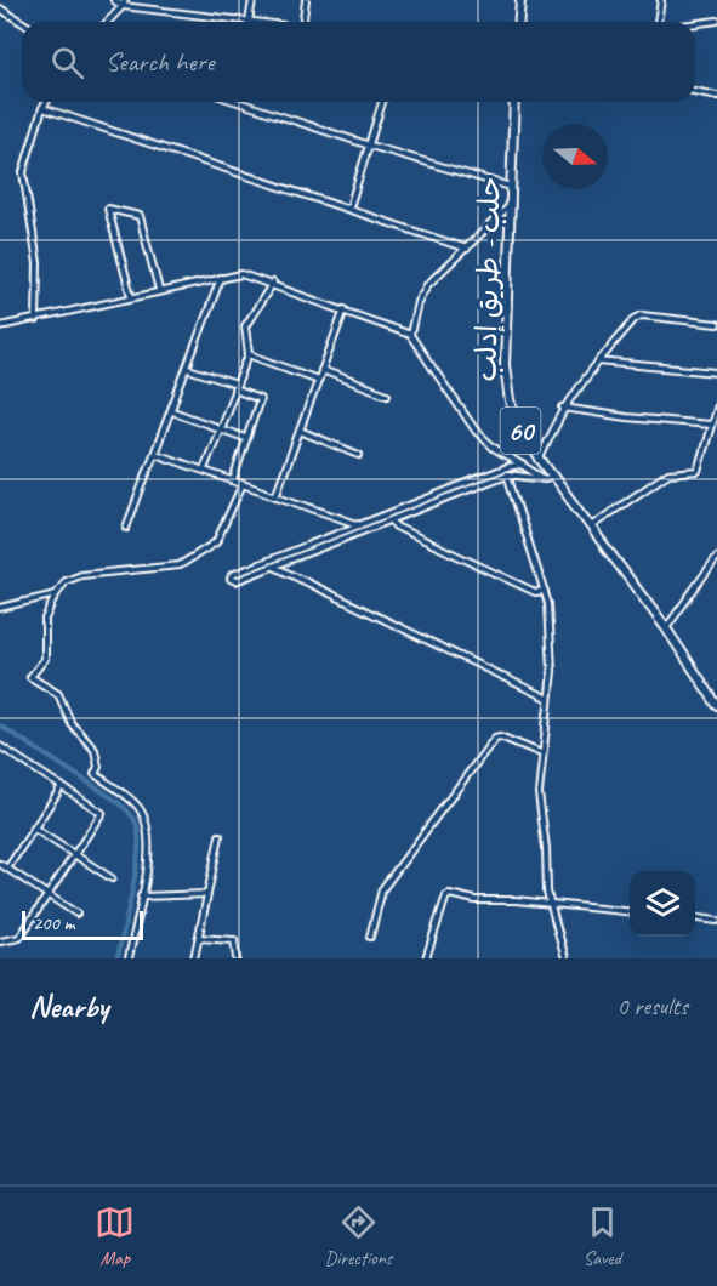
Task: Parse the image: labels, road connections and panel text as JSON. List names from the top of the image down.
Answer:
{
  "streets": {
    "highway": ["حلب - طريق إدلب", "60"]
  },
  "scale_bar": "200 m",
  "north": "right",
  "page": {
    "search": "Search here",
    "scale": "200 m",
    "heading": ["Nearby", "0 results"],
    "nav": ["Map", "Directions", "Saved"]
  }
}
